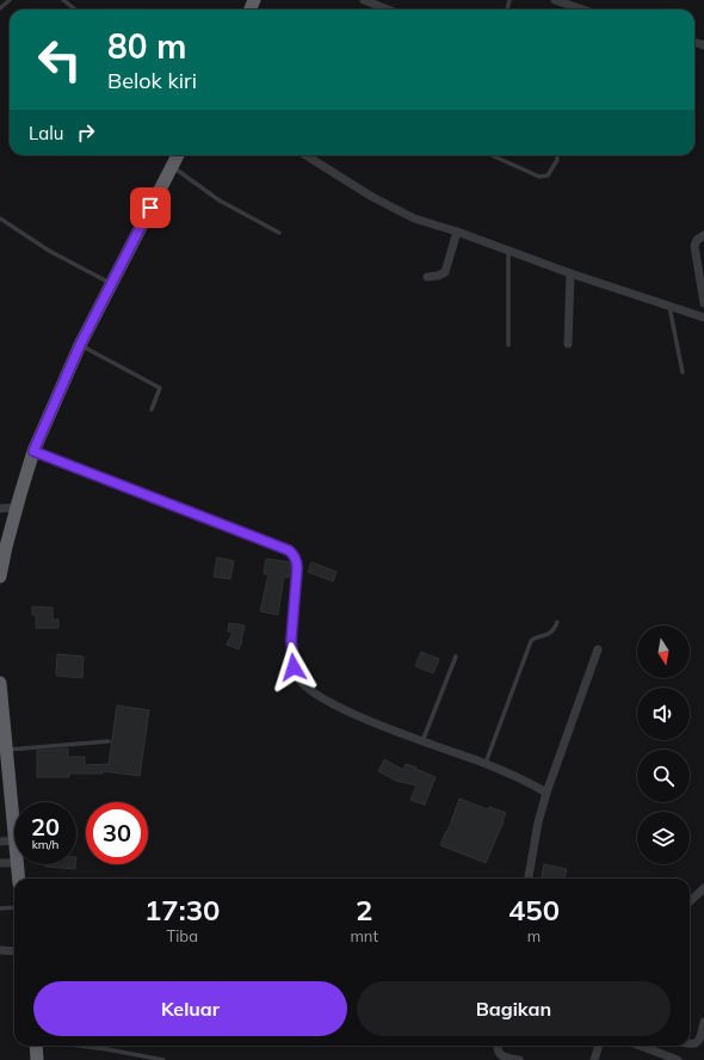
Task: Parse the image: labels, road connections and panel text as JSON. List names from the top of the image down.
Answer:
{
  "north": "bottom",
  "page": {
    "turn": ["80 m", "Belok kiri"],
    "then": "Lalu",
    "speed": "20 km/h",
    "limit": "30",
    "eta": [
      "17:30",
      "Tiba",
      "2",
      "mnt",
      "450",
      "m"
    ],
    "buttons": ["Keluar", "Bagikan"]
  }
}
